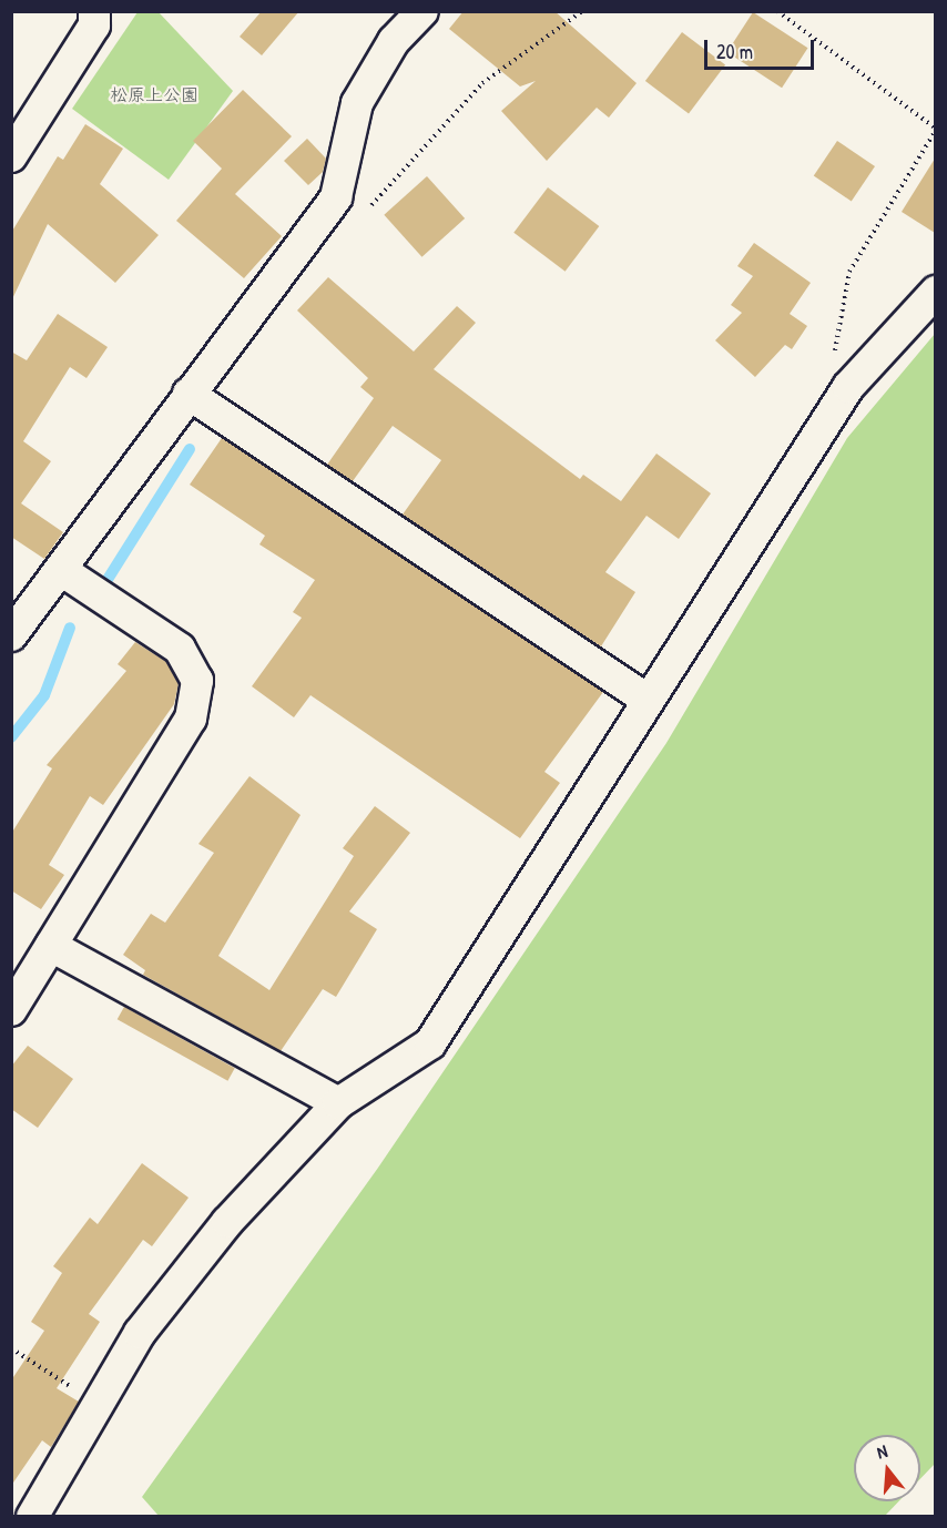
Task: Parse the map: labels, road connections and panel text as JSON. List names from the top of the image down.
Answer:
{
  "parks": ["松原上公園"],
  "scale_bar": "20 m",
  "north": "top"
}
